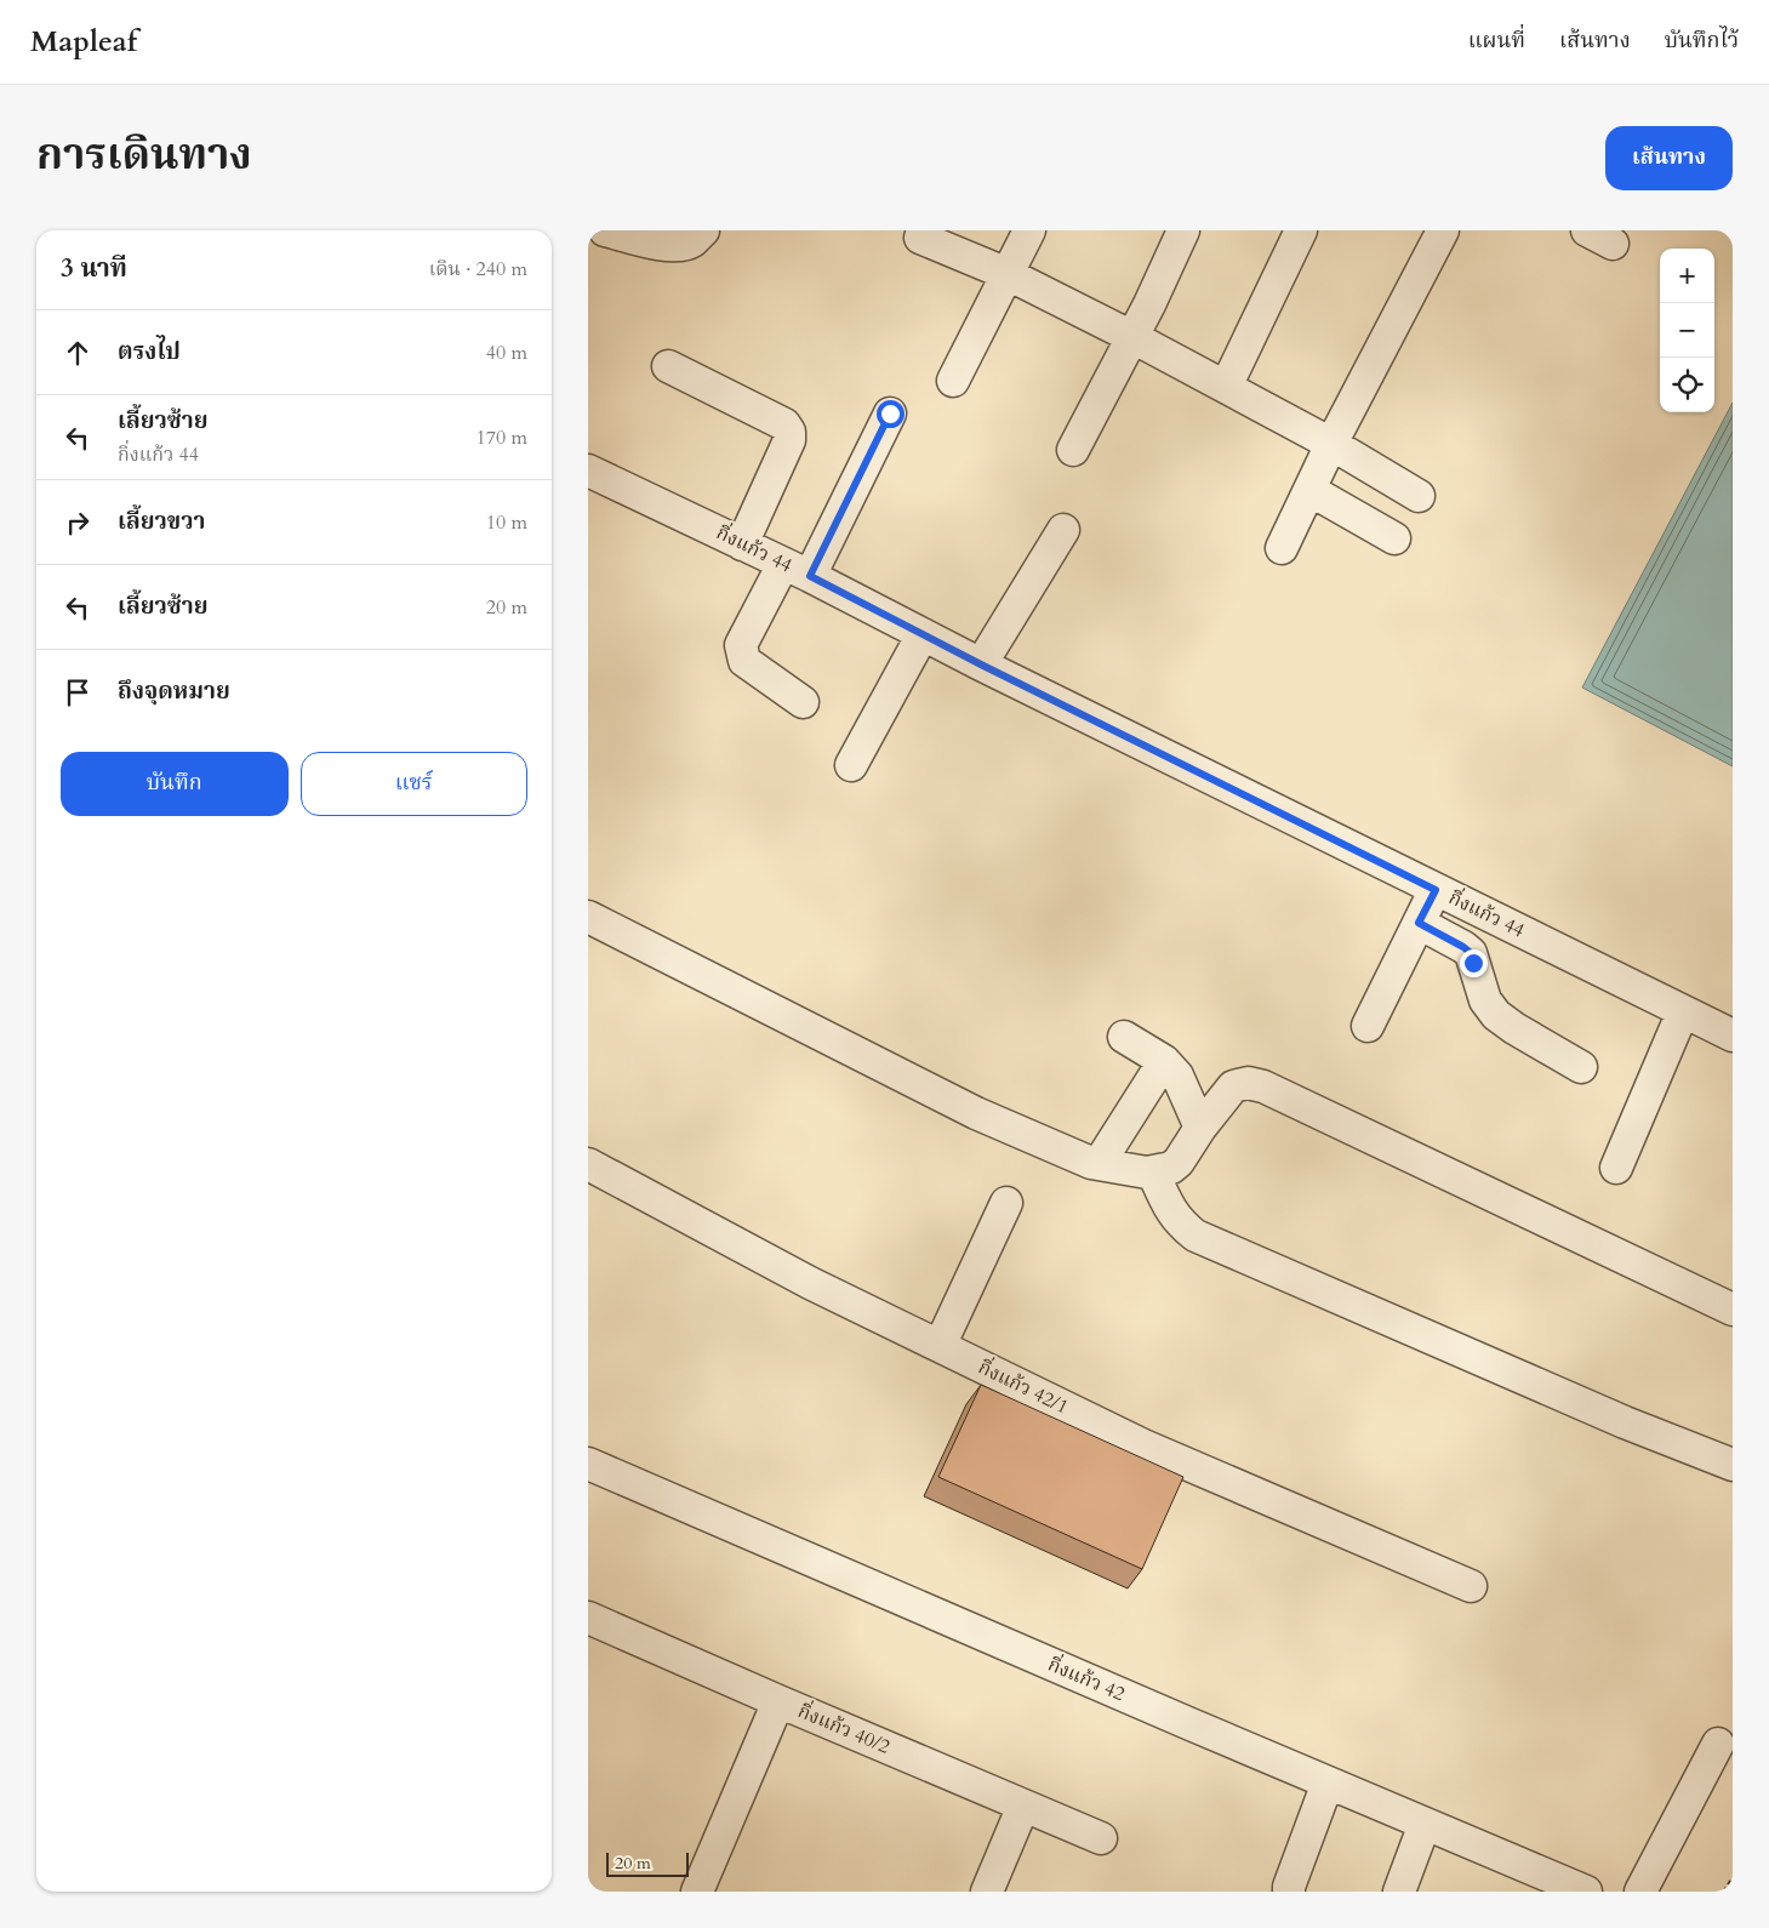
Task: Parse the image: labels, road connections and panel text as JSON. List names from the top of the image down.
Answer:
{
  "streets": {
    "street": [
      "กิ่งแก้ว 44",
      "กิ่งแก้ว 42/1",
      "กิ่งแก้ว 42",
      "กิ่งแก้ว 40/2"
    ]
  },
  "scale_bar": "20 m",
  "page": {
    "header": "Mapleaf",
    "nav": ["แผนที่", "เส้นทาง", "บันทึกไว้"],
    "title": "การเดินทาง",
    "buttons": [
      "เส้นทาง",
      ["บันทึก", "แชร์"]
    ],
    "heading": ["3 นาที", "เดิน · 240 m"],
    "map_buttons": ["+", "−"],
    "list": [
      ["ตรงไป", "40 m"],
      ["เลี้ยวซ้าย", "กิ่งแก้ว 44", "170 m"],
      ["เลี้ยวขวา", "10 m"],
      ["เลี้ยวซ้าย", "20 m"],
      "ถึงจุดหมาย"
    ],
    "scale": "20 m"
  }
}
